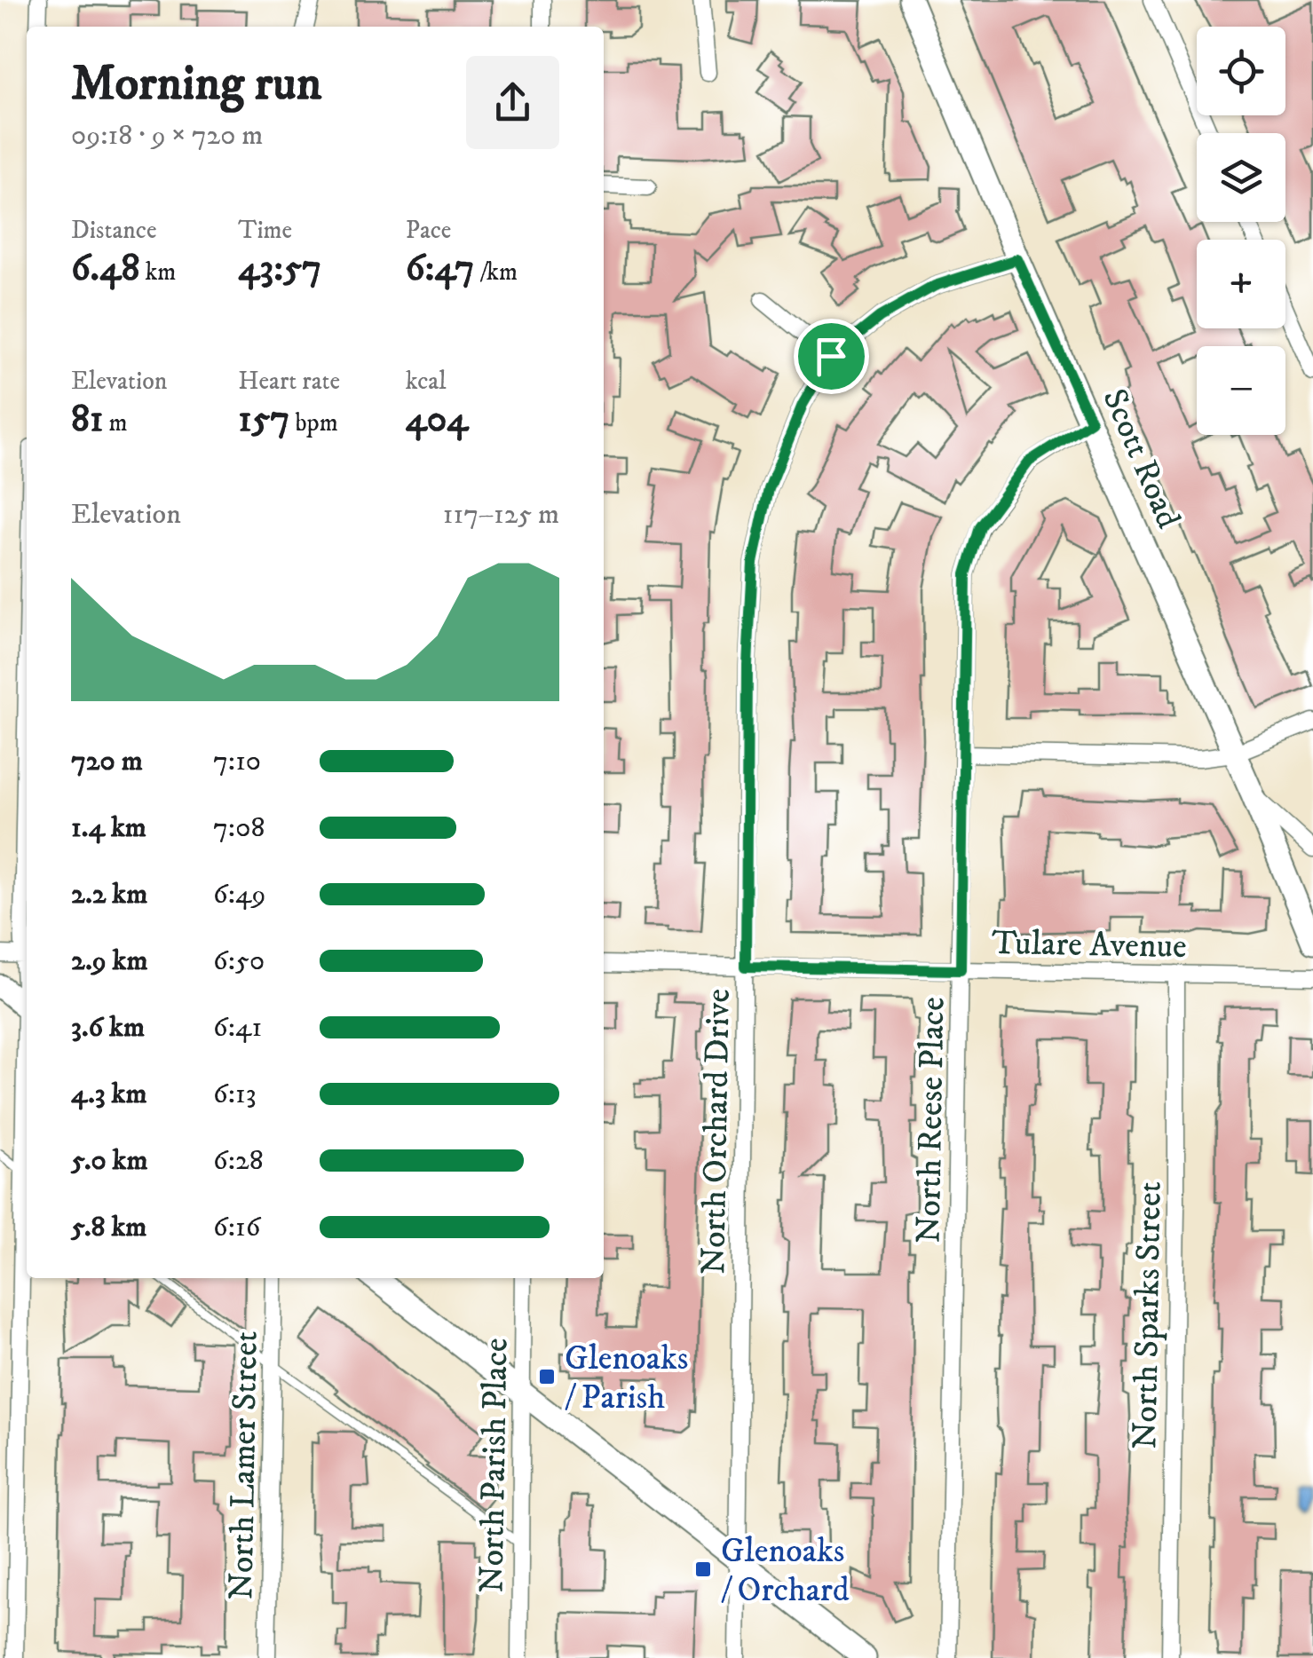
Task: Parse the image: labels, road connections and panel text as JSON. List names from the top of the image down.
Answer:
{
  "streets": {
    "street": [
      "Scott Road",
      "Tulare Avenue",
      "North Reese Place",
      "North Orchard Drive",
      "North Sparks Street",
      "North Lamer Street",
      "North Parish Place"
    ]
  },
  "crossings": [
    ["Scott Road", "North Reese Place"],
    ["Scott Road", "North Orchard Drive"],
    ["Tulare Avenue", "North Reese Place"],
    ["Tulare Avenue", "North Orchard Drive"],
    ["Tulare Avenue", "North Sparks Street"]
  ],
  "places": {
    "transit": ["Glenoaks / Parish", "Glenoaks / Orchard"]
  },
  "page": {
    "map_buttons": ["+", "−"],
    "heading": ["Morning run", "09:18 · 9 × 720 m"],
    "stats": [
      ["Distance", "6.48 km"],
      ["Time", "43:57"],
      ["Pace", "6:47 /km"],
      ["Elevation", "81 m"],
      ["Heart rate", "157 bpm"],
      ["kcal", "404"]
    ],
    "chart": ["Elevation", "117–125 m"],
    "list": [
      {
        "name": "720 m",
        "note": "7:10"
      },
      {
        "name": "1.4 km",
        "note": "7:08"
      },
      {
        "name": "2.2 km",
        "note": "6:49"
      },
      {
        "name": "2.9 km",
        "note": "6:50"
      },
      {
        "name": "3.6 km",
        "note": "6:41"
      },
      {
        "name": "4.3 km",
        "note": "6:13"
      },
      {
        "name": "5.0 km",
        "note": "6:28"
      },
      {
        "name": "5.8 km",
        "note": "6:16"
      }
    ]
  }
}
